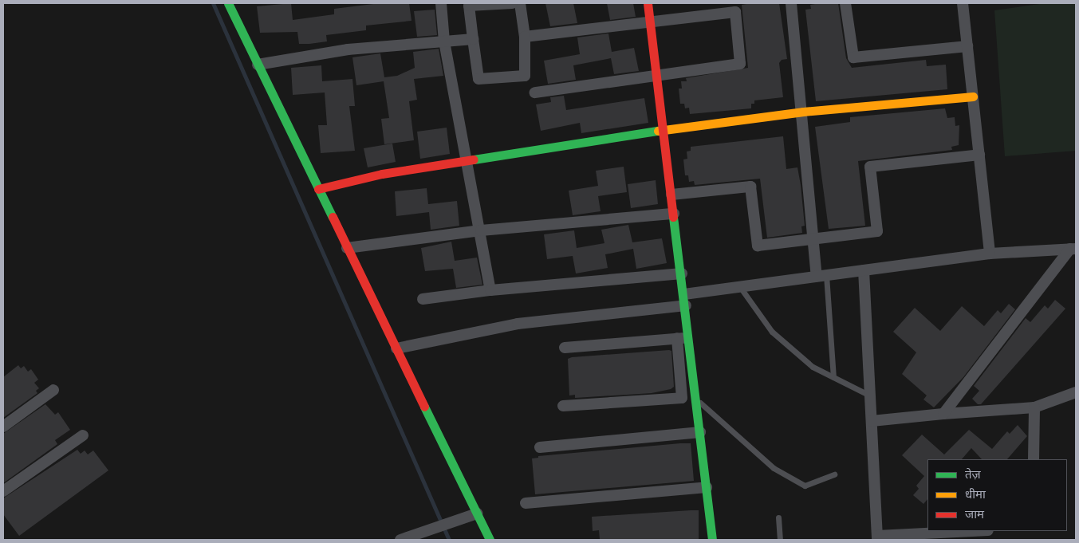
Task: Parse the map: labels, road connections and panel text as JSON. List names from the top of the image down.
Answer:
{
  "legend": ["तेज़", "धीमा", "जाम"]
}
